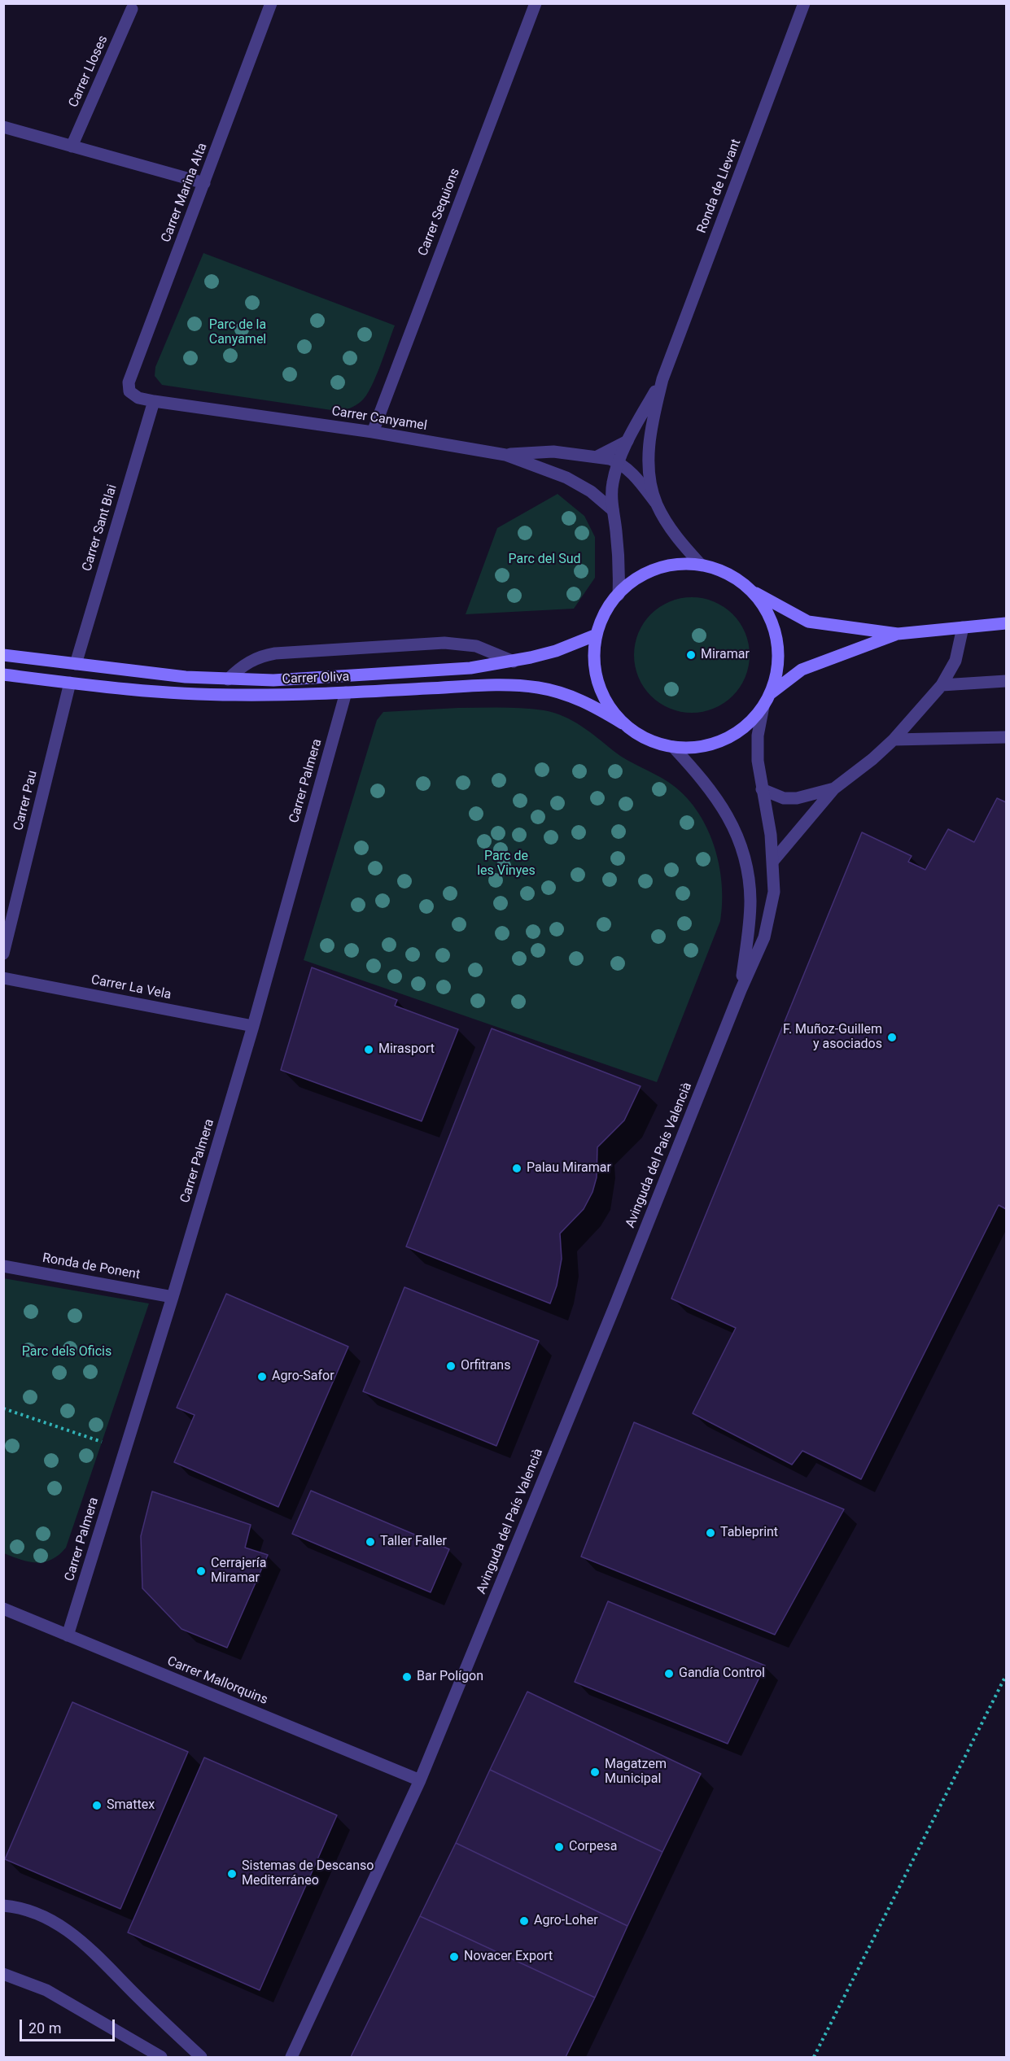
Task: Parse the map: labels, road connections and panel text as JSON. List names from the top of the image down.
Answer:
{
  "streets": {
    "main road": ["Carrer Oliva"],
    "street": [
      "Carrer Lloses",
      "Ronda de Llevant",
      "Carrer Marina Alta",
      "Carrer Sequions",
      "Carrer Canyamel",
      "Carrer Sant Blai",
      "Carrer Palmera",
      "Carrer Pau",
      "Carrer La Vela",
      "Avinguda del País Valencià",
      "Ronda de Ponent",
      "Carrer Mallorquins"
    ]
  },
  "crossings": [
    ["Carrer Marina Alta", "Carrer Canyamel"],
    ["Carrer Sequions", "Carrer Canyamel"],
    ["Carrer Canyamel", "Carrer Sant Blai"],
    ["Carrer Sant Blai", "Carrer Oliva"],
    ["Carrer Oliva", "Carrer Palmera"],
    ["Carrer Oliva", "Carrer Pau"],
    ["Carrer Palmera", "Carrer La Vela"],
    ["Carrer Palmera", "Ronda de Ponent"],
    ["Carrer Palmera", "Carrer Mallorquins"],
    ["Avinguda del País Valencià", "Carrer Mallorquins"]
  ],
  "parks": [
    "Parc de la Canyamel",
    "Parc del Sud",
    "Parc de les Vinyes",
    "Parc dels Oficis"
  ],
  "places": [
    "Miramar",
    "F. Muñoz-Guillem y asociados",
    "Mirasport",
    "Palau Miramar",
    "Orfitrans",
    "Agro-Safor",
    "Tableprint",
    "Taller Faller",
    "Cerrajería Miramar",
    "Gandía Control",
    "Bar Polígon",
    "Magatzem Municipal",
    "Smattex",
    "Corpesa",
    "Sistemas de Descanso Mediterráneo",
    "Agro-Loher",
    "Novacer Export"
  ],
  "scale_bar": "20 m"
}
